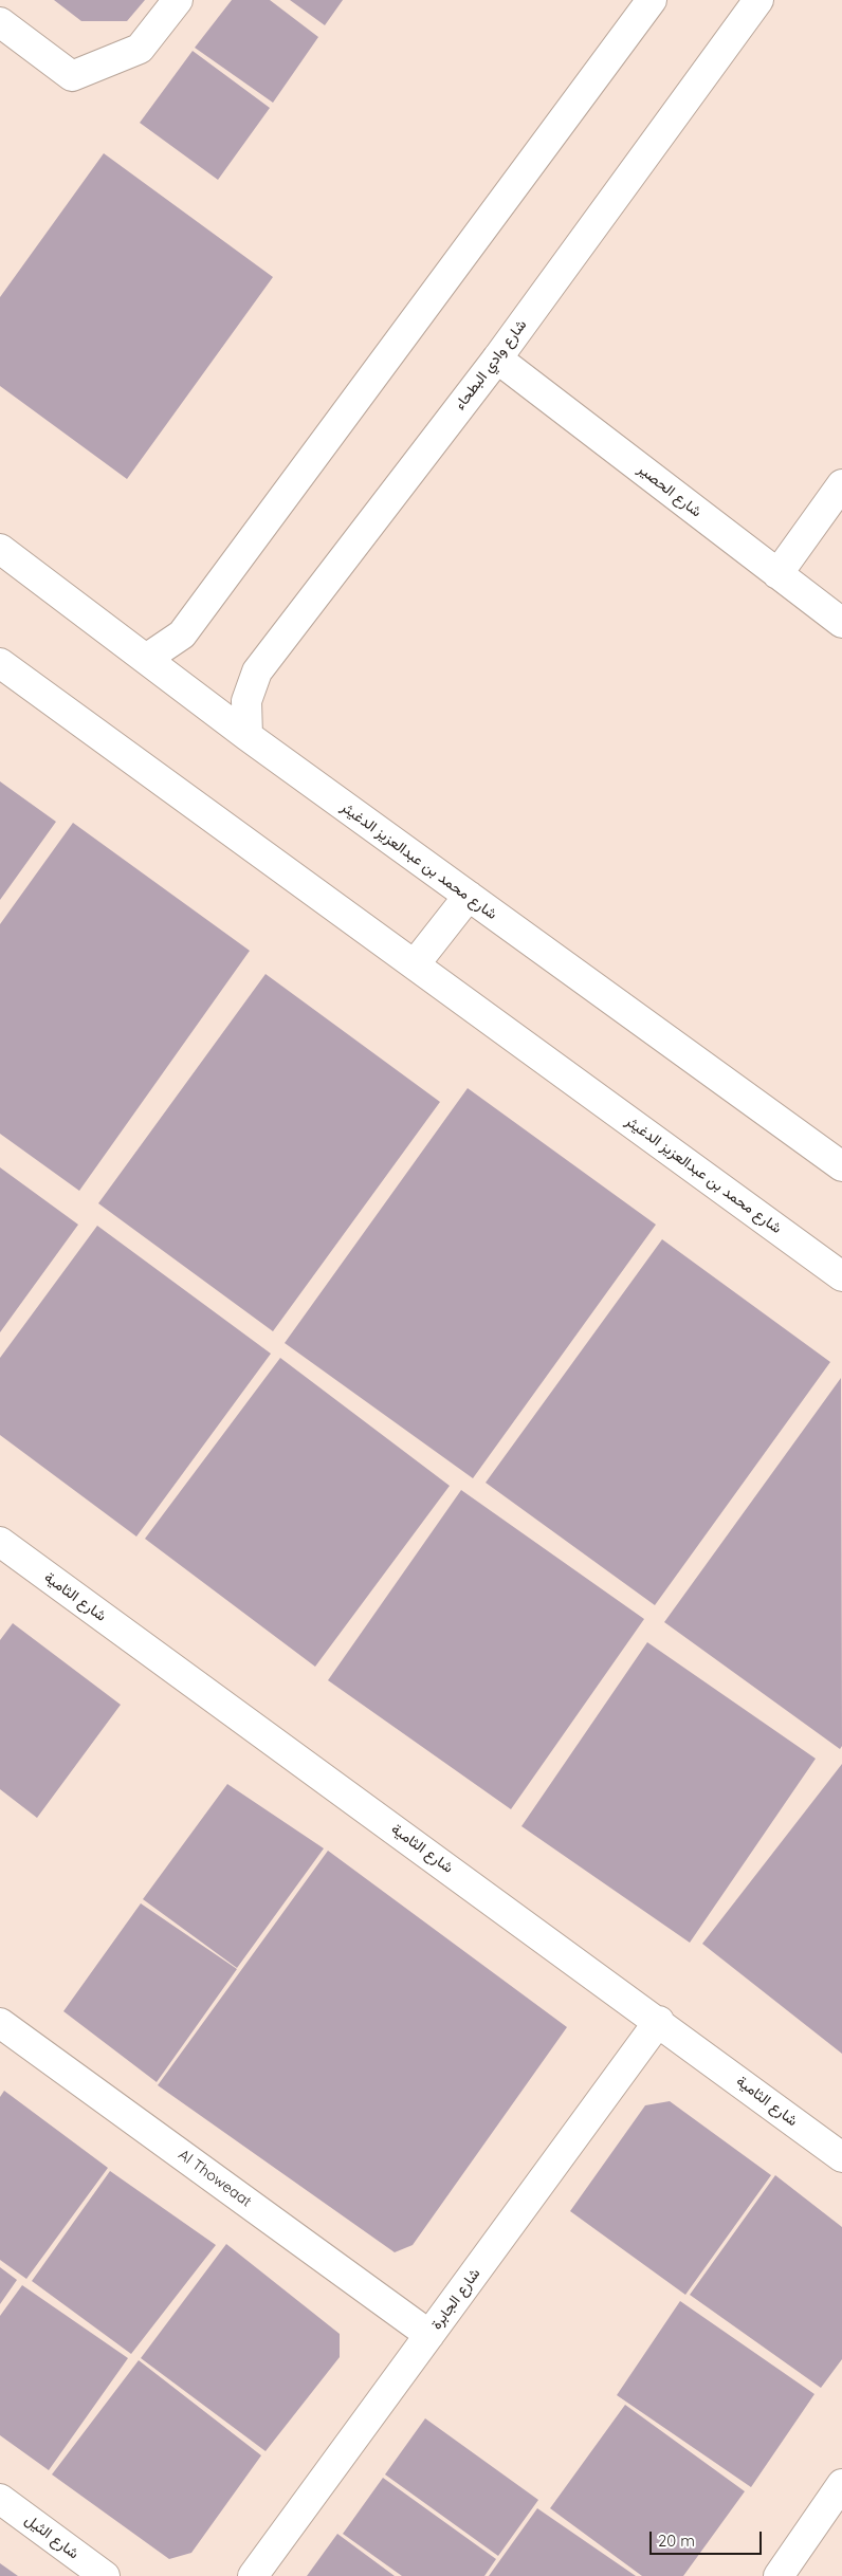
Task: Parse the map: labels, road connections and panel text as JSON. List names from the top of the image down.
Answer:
{
  "streets": {
    "street": [
      "شارع وادي البطحاء",
      "شارع الحصير",
      "شارع محمد بن عبدالعزيز الدغيثر",
      "شارع الثامية",
      "Al Thoweaat",
      "شارع الجابرة",
      "شارع الثيل"
    ]
  },
  "crossings": [
    ["شارع وادي البطحاء", "شارع الحصير"],
    ["شارع وادي البطحاء", "شارع محمد بن عبدالعزيز الدغيثر"],
    ["شارع الثامية", "شارع الجابرة"],
    ["Al Thoweaat", "شارع الجابرة"]
  ],
  "scale_bar": "20 m"
}
